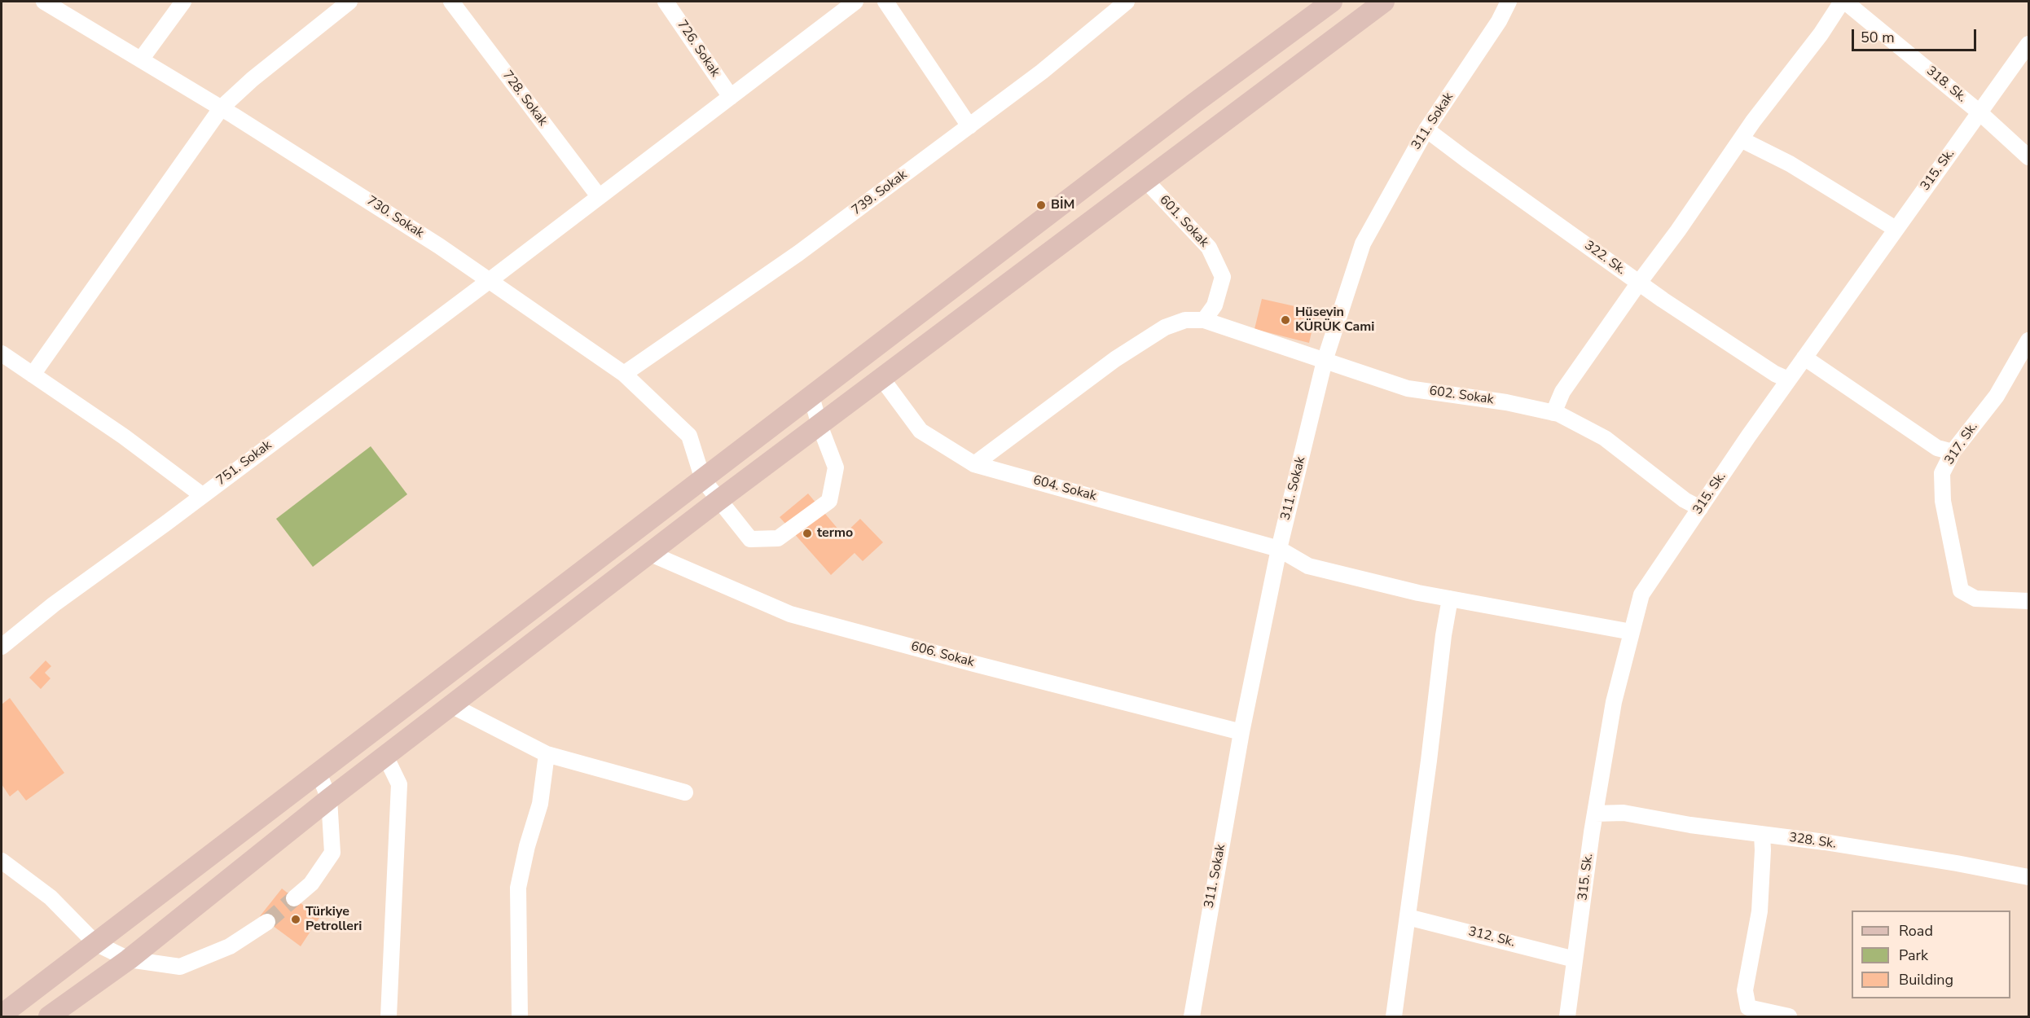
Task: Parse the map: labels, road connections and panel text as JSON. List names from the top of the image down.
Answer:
{
  "streets": {
    "street": [
      "726. Sokak",
      "318. Sk.",
      "728. Sokak",
      "311. Sokak",
      "315. Sk.",
      "739. Sokak",
      "730. Sokak",
      "601. Sokak",
      "322. Sk.",
      "602. Sokak",
      "317. Sk.",
      "751. Sokak",
      "604. Sokak",
      "606. Sokak",
      "328. Sk.",
      "312. Sk."
    ]
  },
  "crossings": [
    ["726. Sokak", "751. Sokak"],
    ["318. Sk.", "315. Sk."],
    ["728. Sokak", "751. Sokak"],
    ["311. Sokak", "322. Sk."],
    ["311. Sokak", "602. Sokak"],
    ["311. Sokak", "604. Sokak"],
    ["311. Sokak", "606. Sokak"],
    ["315. Sk.", "322. Sk."],
    ["315. Sk.", "602. Sokak"],
    ["315. Sk.", "604. Sokak"],
    ["315. Sk.", "328. Sk."],
    ["315. Sk.", "312. Sk."],
    ["739. Sokak", "730. Sokak"],
    ["730. Sokak", "751. Sokak"],
    ["601. Sokak", "602. Sokak"]
  ],
  "places": [
    "BİM",
    "Hüseyin KÜRÜK Cami",
    "termo",
    "Türkiye Petrolleri"
  ],
  "legend": ["Road", "Park", "Building"],
  "scale_bar": "50 m"
}
